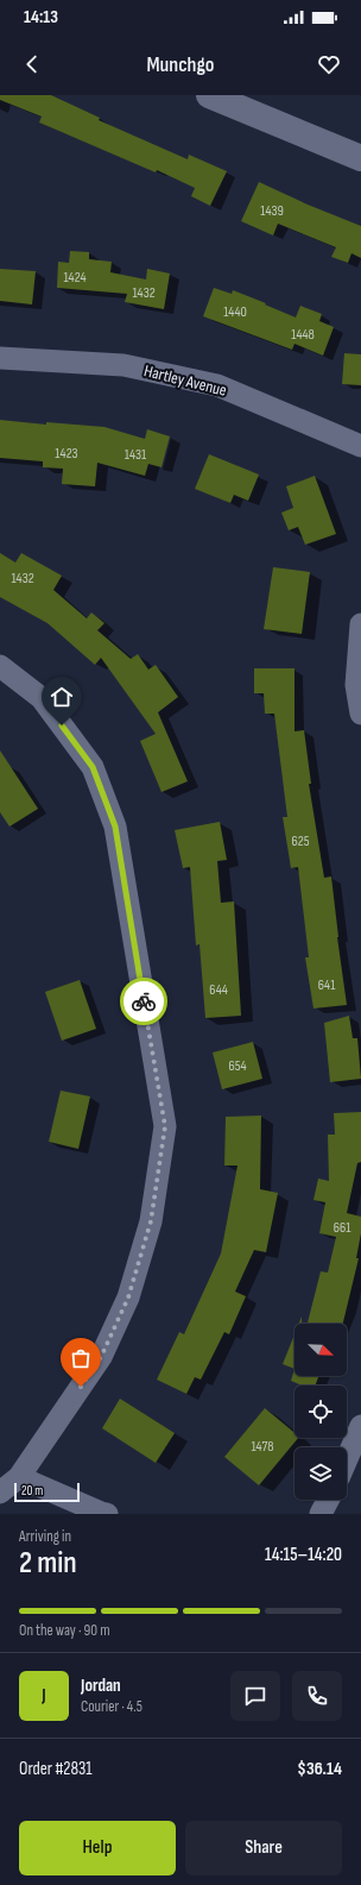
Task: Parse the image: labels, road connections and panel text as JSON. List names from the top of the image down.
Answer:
{
  "streets": {
    "street": ["Hartley Avenue"]
  },
  "house_numbers": [
    "1439",
    "1424",
    "1432",
    "1440",
    "1448",
    "1423",
    "1431",
    "1432",
    "625",
    "641",
    "644",
    "654",
    "661",
    "1478"
  ],
  "scale_bar": "20 m",
  "north": "bottom right",
  "page": {
    "status": "14:13",
    "header": "Munchgo",
    "scale": "20 m",
    "heading": ["2 min", "Arriving in", "14:15–14:20"],
    "panel": [
      "Jordan",
      "Courier · 4.5",
      "Order #2831",
      "$36.14"
    ],
    "bar": "On the way · 90 m",
    "round": "J",
    "buttons": ["Help", "Share"]
  }
}
